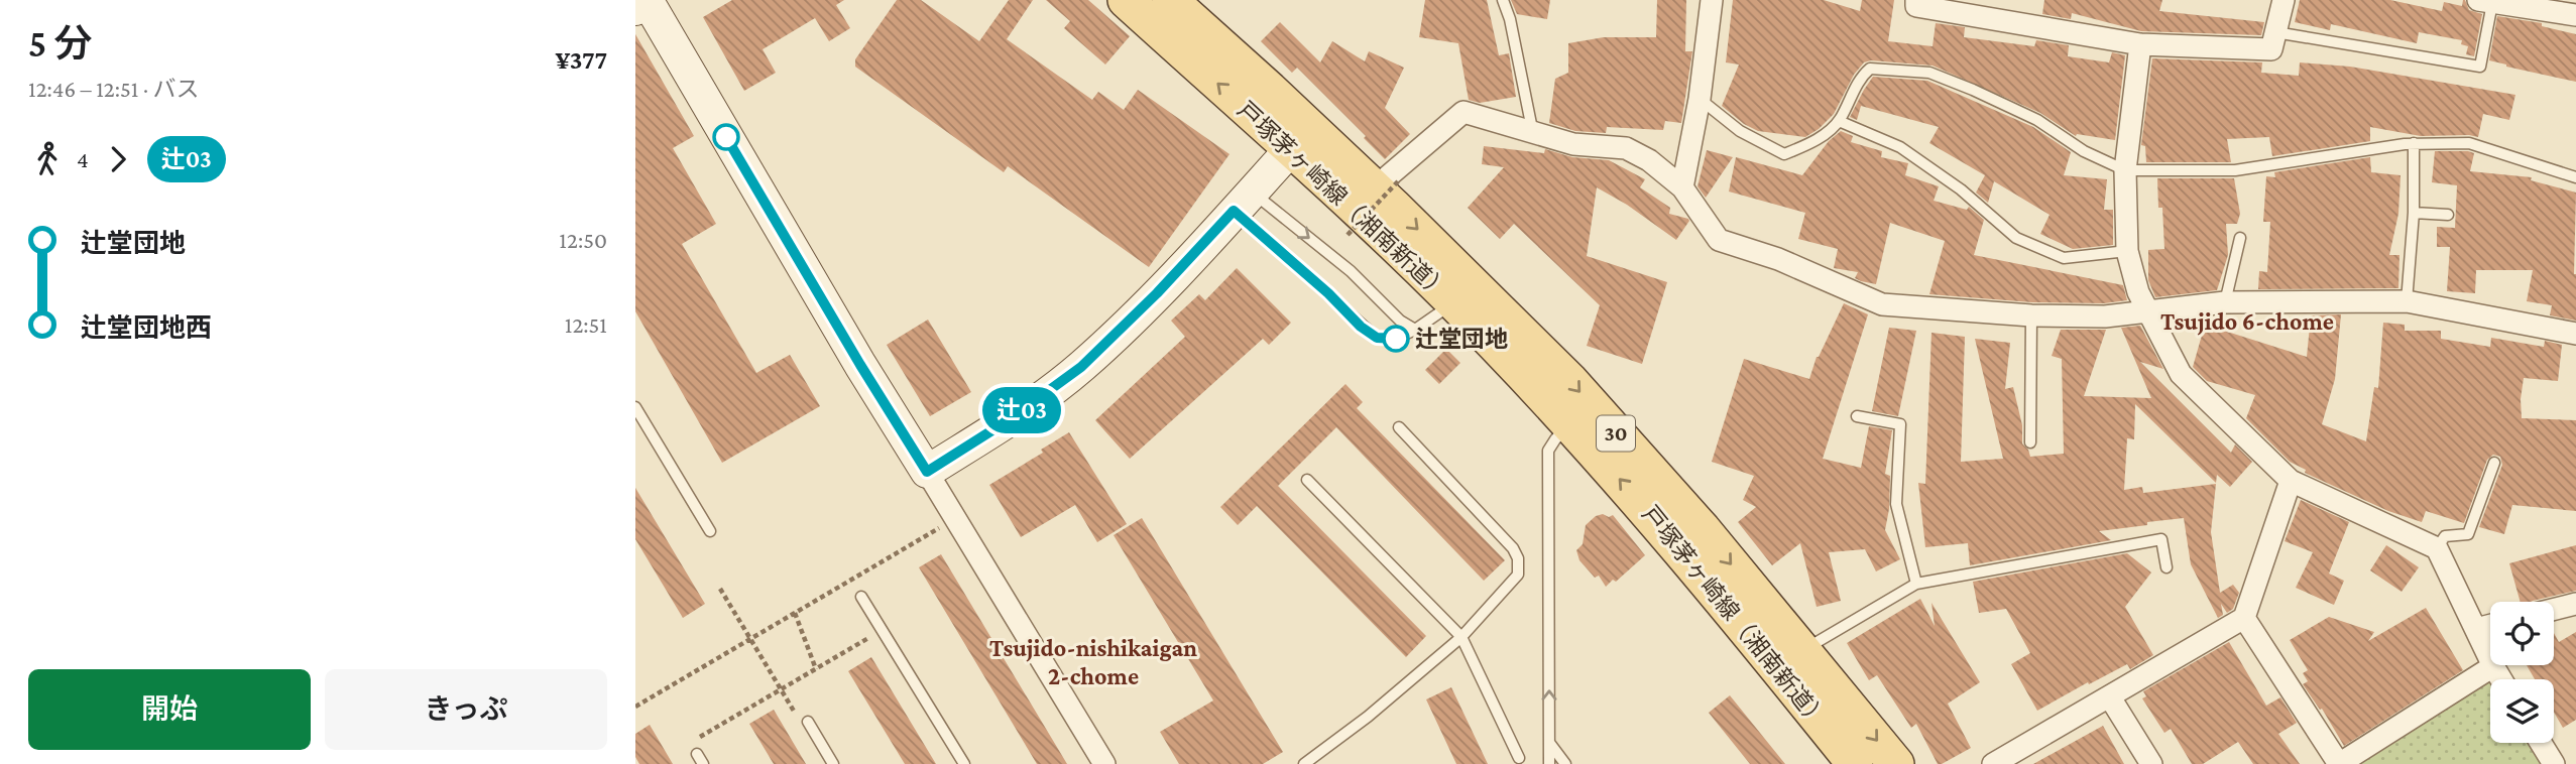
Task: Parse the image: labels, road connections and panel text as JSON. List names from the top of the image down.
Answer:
{
  "streets": {
    "main road": ["戸塚茅ヶ崎線（湘南新道）", "30"]
  },
  "districts": ["Tsujido 6-chome", "Tsujido-nishikaigan 2-chome"],
  "places": ["辻堂団地"],
  "lines": ["bus line 辻03"],
  "page": {
    "heading": ["5 分", "12:46 – 12:51 · バス", "¥377"],
    "on_map": "辻03",
    "legs": ["4", "辻03"],
    "list": [
      {
        "name": "辻堂団地",
        "value": "12:50"
      },
      {
        "name": "辻堂団地西",
        "value": "12:51"
      }
    ],
    "buttons": ["開始", "きっぷ"]
  }
}
